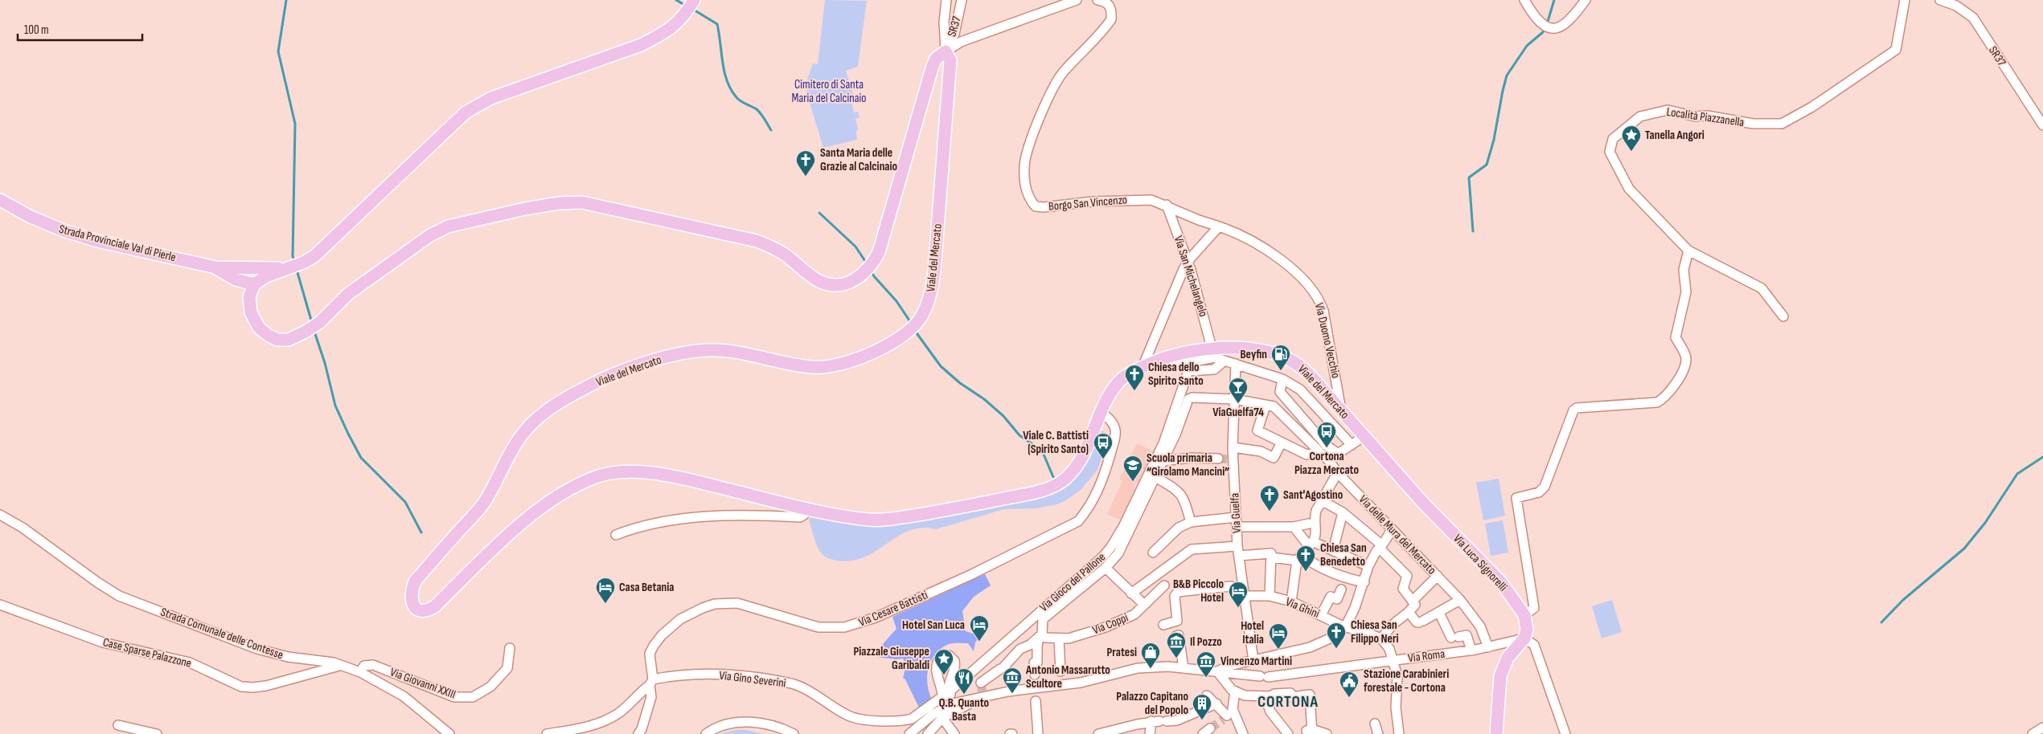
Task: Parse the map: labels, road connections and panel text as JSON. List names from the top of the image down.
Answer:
{
  "streets": {
    "main road": ["Strada Provinciale Val di Pierle", "Viale del Mercato", "Via Luca Signorelli"],
    "street": [
      "SR37",
      "Località Piazzanella",
      "Borgo San Vincenzo",
      "Via San Michelangelo",
      "Via Duomo Vecchio",
      "Via Guelfa",
      "Via delle Mura del Mercato",
      "Via Gioco del Pallone",
      "Via Ghini",
      "Via Cesare Battisti",
      "Via Coppi",
      "Strada Comunale delle Contesse",
      "Case Sparse Palazzone",
      "Via Roma",
      "Via Gino Severini",
      "Via Giovanni XXIII"
    ]
  },
  "crossings": [
    ["SR37", "Viale del Mercato"],
    ["Borgo San Vincenzo", "Via San Michelangelo"],
    ["Borgo San Vincenzo", "Via Duomo Vecchio"],
    ["Viale del Mercato", "Via San Michelangelo"],
    ["Viale del Mercato", "Via Duomo Vecchio"],
    ["Viale del Mercato", "Via Luca Signorelli"],
    ["Viale del Mercato", "Via Cesare Battisti"],
    ["Via Guelfa", "Via delle Mura del Mercato"],
    ["Via Guelfa", "Via Ghini"],
    ["Via delle Mura del Mercato", "Via Roma"],
    ["Via Gioco del Pallone", "Via Gino Severini"],
    ["Via Cesare Battisti", "Via Gino Severini"],
    ["Strada Comunale delle Contesse", "Case Sparse Palazzone"],
    ["Strada Comunale delle Contesse", "Via Giovanni XXIII"]
  ],
  "districts": ["CORTONA"],
  "parks": ["Cimitero di Santa Maria del Calcinaio"],
  "places": {
    "place": ["Tanella Angori", "Piazzale Giuseppe Garibaldi"],
    "church": [
      "Santa Maria delle Grazie al Calcinaio",
      "Chiesa dello Spirito Santo",
      "Sant'Agostino",
      "Chiesa San Benedetto",
      "Chiesa San Filippo Neri"
    ],
    "fuel station": ["Beyfin"],
    "bar": ["ViaGuelfa74"],
    "bus stop": ["Cortona Piazza Mercato", "Viale C. Battisti (Spirito Santo)"],
    "school or university": ["Scuola primaria “Girolamo Mancini”"],
    "hotel": [
      "Casa Betania",
      "B&B Piccolo Hotel",
      "Hotel San Luca",
      "Hotel Italia"
    ],
    "museum": ["Il Pozzo", "Vincenzo Martini", "Antonio Massarutto Scultore"],
    "shop": ["Pratesi"],
    "restaurant": ["Q.B. Quanto Basta"],
    "public building": ["Stazione Carabinieri forestale - Cortona"],
    "building": ["Palazzo Capitano del Popolo"]
  },
  "scale_bar": "100 m"
}
